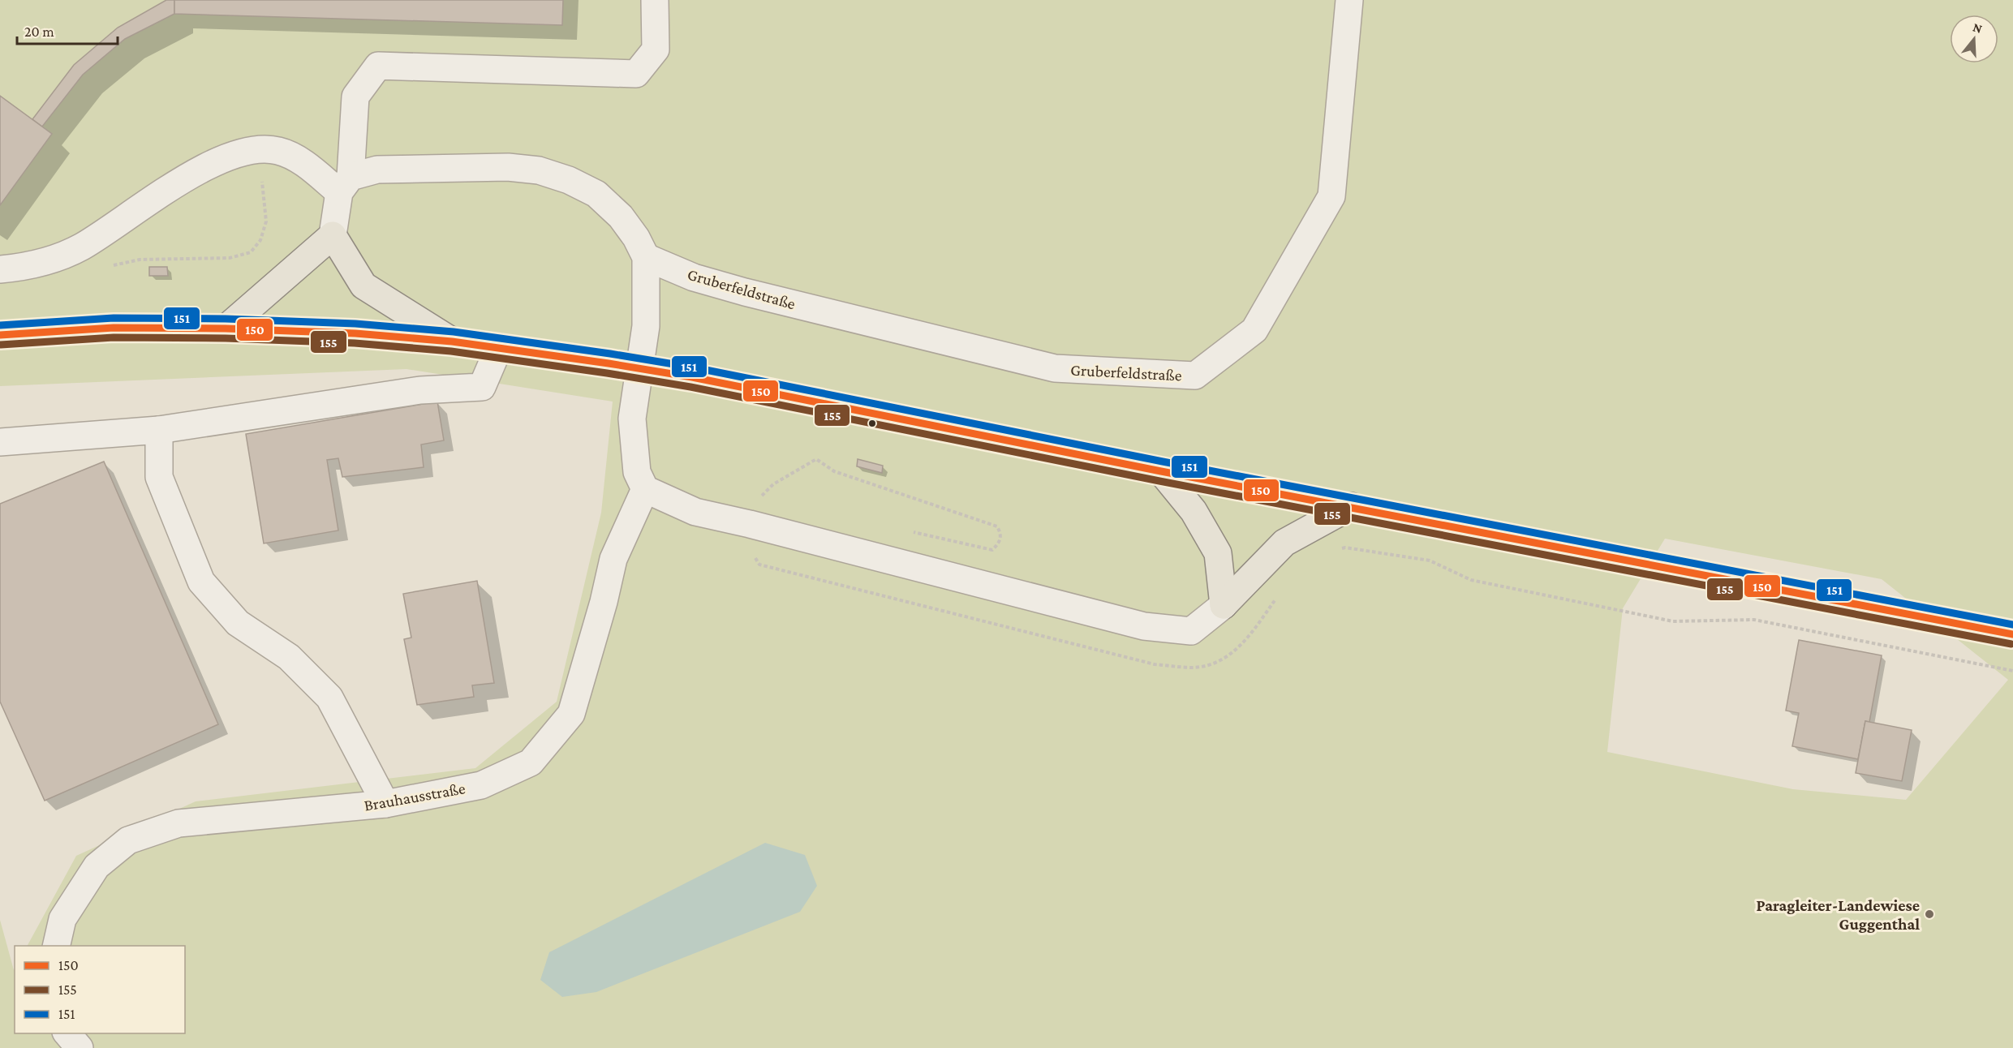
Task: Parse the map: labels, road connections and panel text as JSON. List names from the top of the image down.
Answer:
{
  "streets": {
    "street": ["Gruberfeldstraße", "Brauhausstraße"]
  },
  "places": ["Paragleiter-Landewiese Guggenthal"],
  "lines": ["transit line 151", "transit line 150", "transit line 155"],
  "legend": ["150", "155", "151"],
  "scale_bar": "20 m",
  "north": "top"
}
